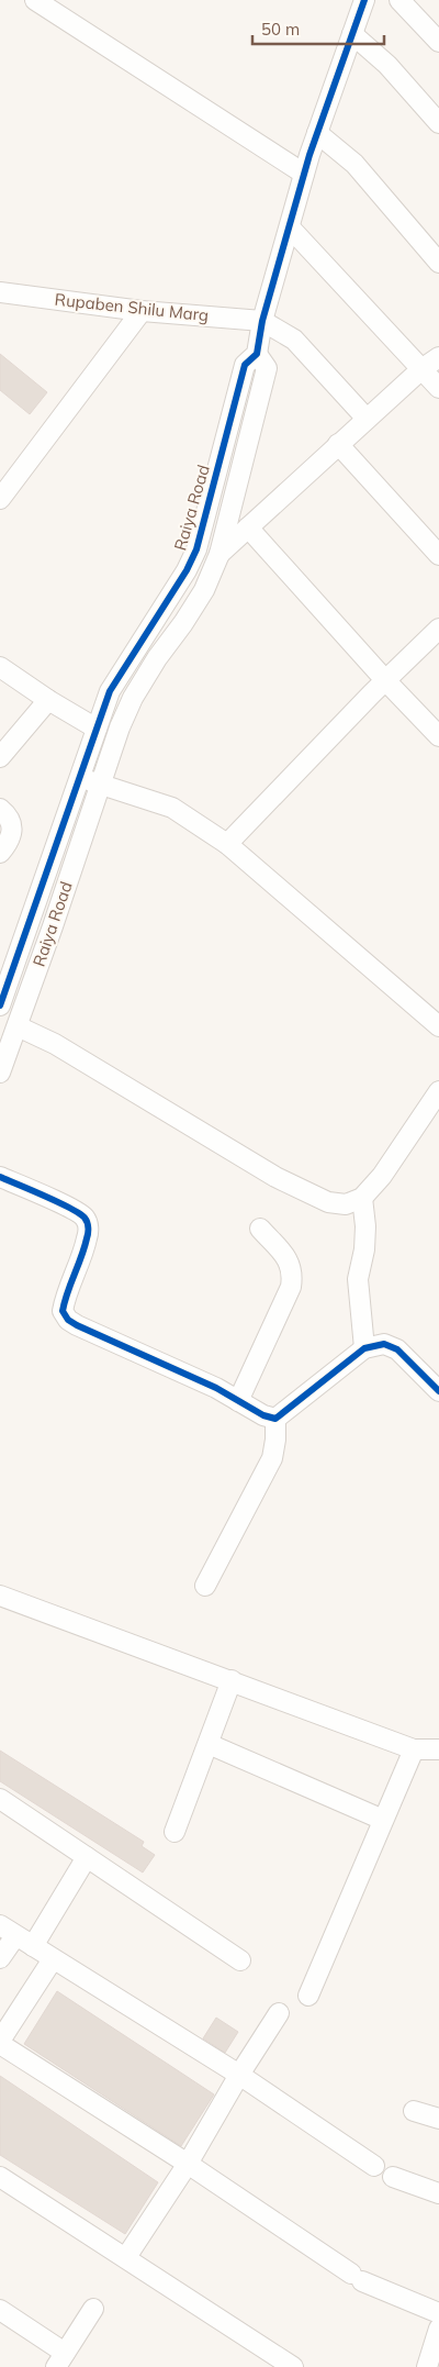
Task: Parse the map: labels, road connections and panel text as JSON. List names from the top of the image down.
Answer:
{
  "streets": {
    "street": ["Rupaben Shilu Marg", "Raiya Road"]
  },
  "crossings": [
    ["Rupaben Shilu Marg", "Raiya Road"]
  ],
  "scale_bar": "50 m"
}
